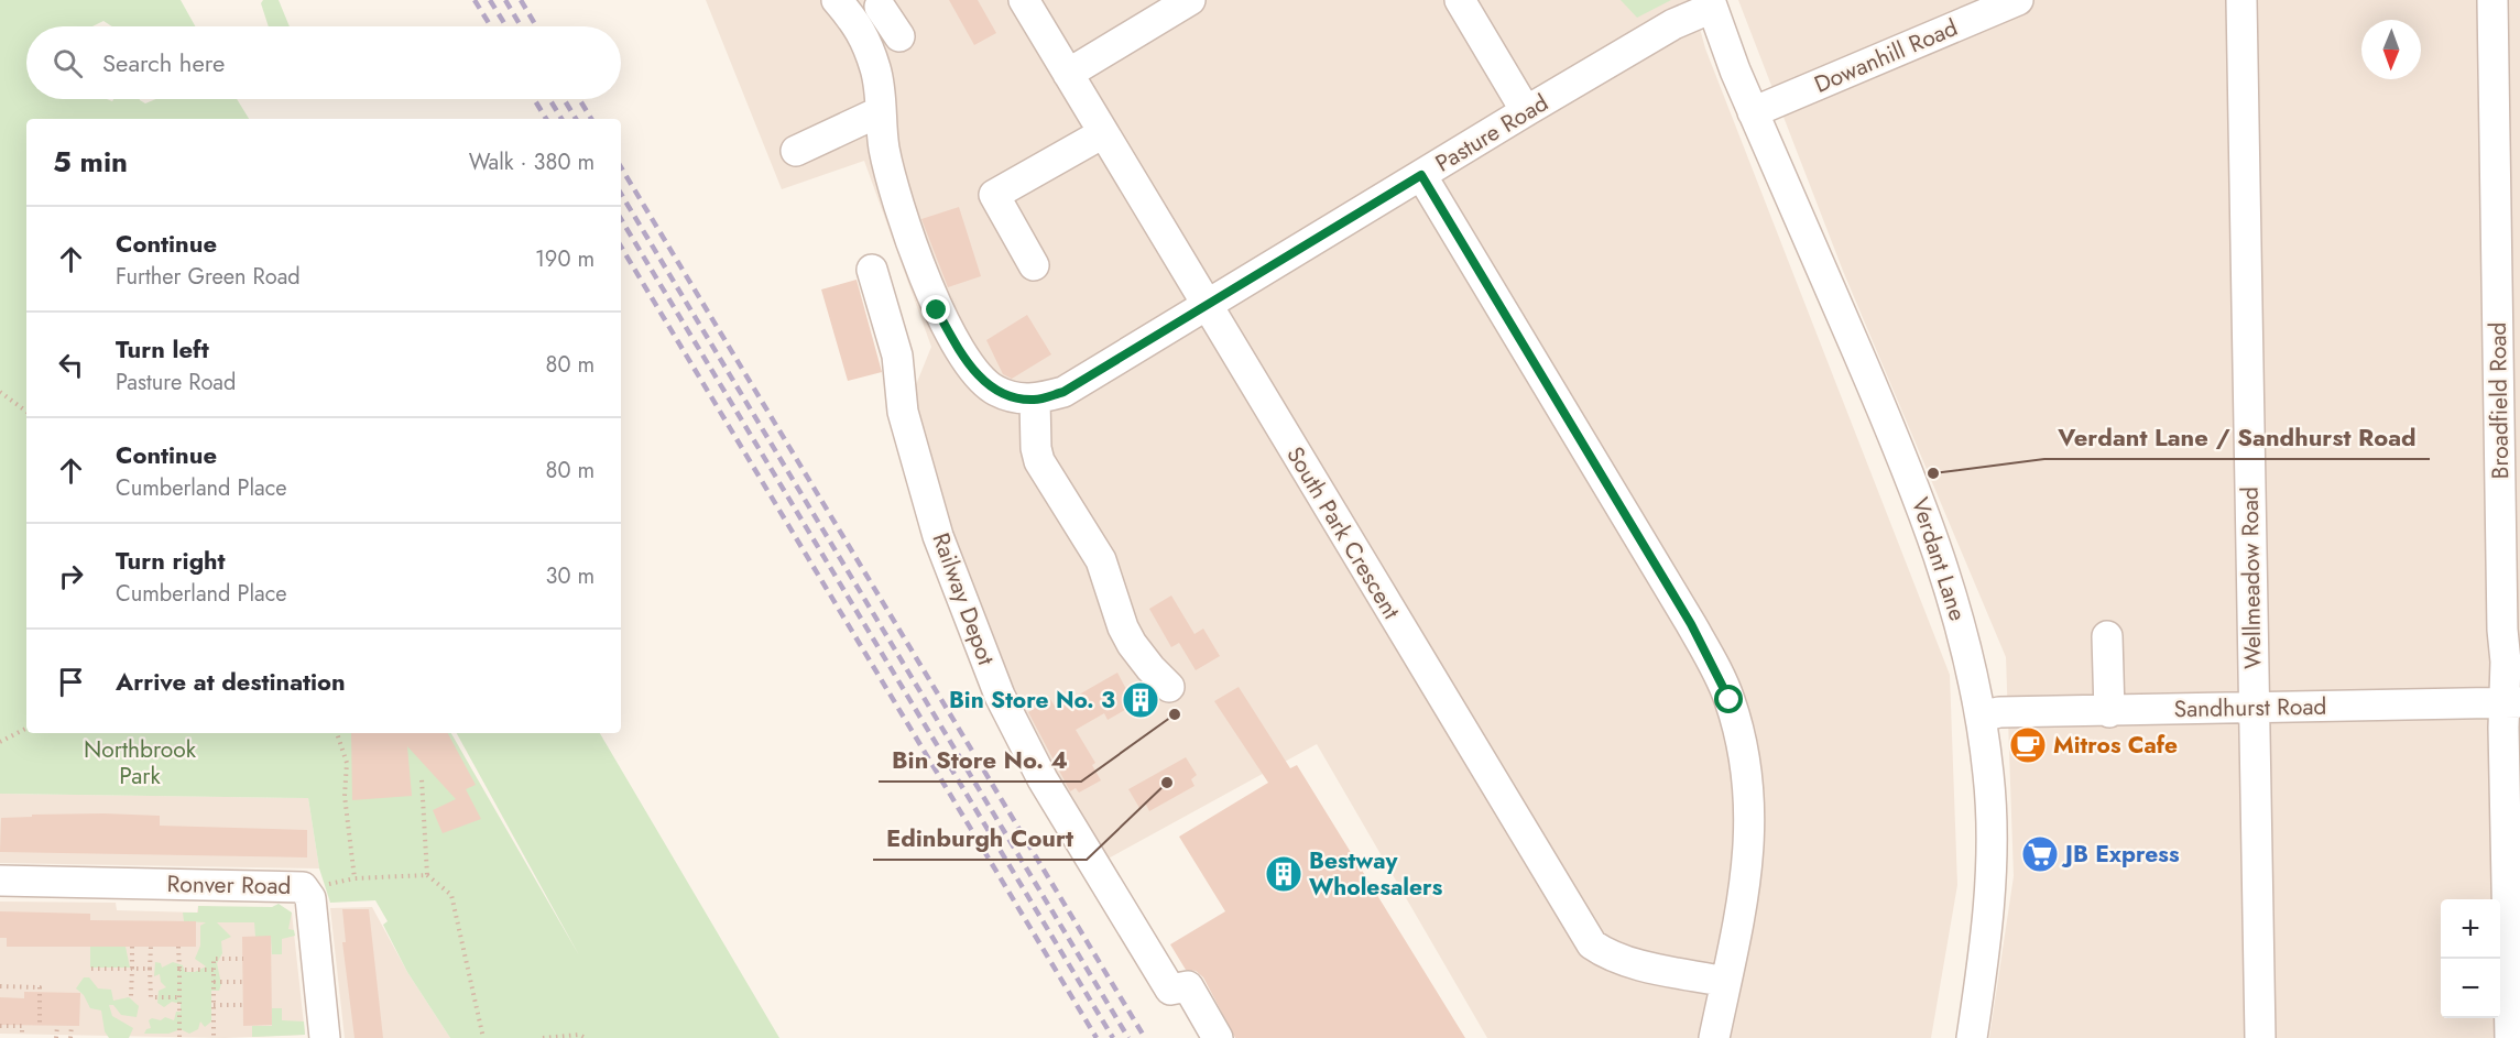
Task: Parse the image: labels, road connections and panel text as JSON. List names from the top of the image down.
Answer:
{
  "streets": {
    "street": [
      "Dowanhill Road",
      "Pasture Road",
      "Broadfield Road",
      "South Park Crescent",
      "Verdant Lane",
      "Wellmeadow Road",
      "Railway Depot",
      "Sandhurst Road",
      "Ronver Road"
    ]
  },
  "crossings": [
    ["Dowanhill Road", "Verdant Lane"],
    ["Pasture Road", "South Park Crescent"],
    ["Pasture Road", "Verdant Lane"],
    ["Broadfield Road", "Sandhurst Road"],
    ["Verdant Lane", "Sandhurst Road"],
    ["Wellmeadow Road", "Sandhurst Road"]
  ],
  "parks": ["Northbrook Park"],
  "places": {
    "other": ["Verdant Lane / Sandhurst Road", "Bin Store No. 4", "Edinburgh Court"],
    "building": ["Bin Store No. 3", "Bestway Wholesalers"],
    "cafe": ["Mitros Cafe"],
    "supermarket": ["JB Express"]
  },
  "north": "bottom",
  "page": {
    "search": "Search here",
    "heading": ["5 min", "Walk · 380 m"],
    "list": [
      ["Continue", "Further Green Road", "190 m"],
      ["Turn left", "Pasture Road", "80 m"],
      ["Continue", "Cumberland Place", "80 m"],
      ["Turn right", "Cumberland Place", "30 m"],
      "Arrive at destination"
    ],
    "map_buttons": ["+", "−"]
  }
}
